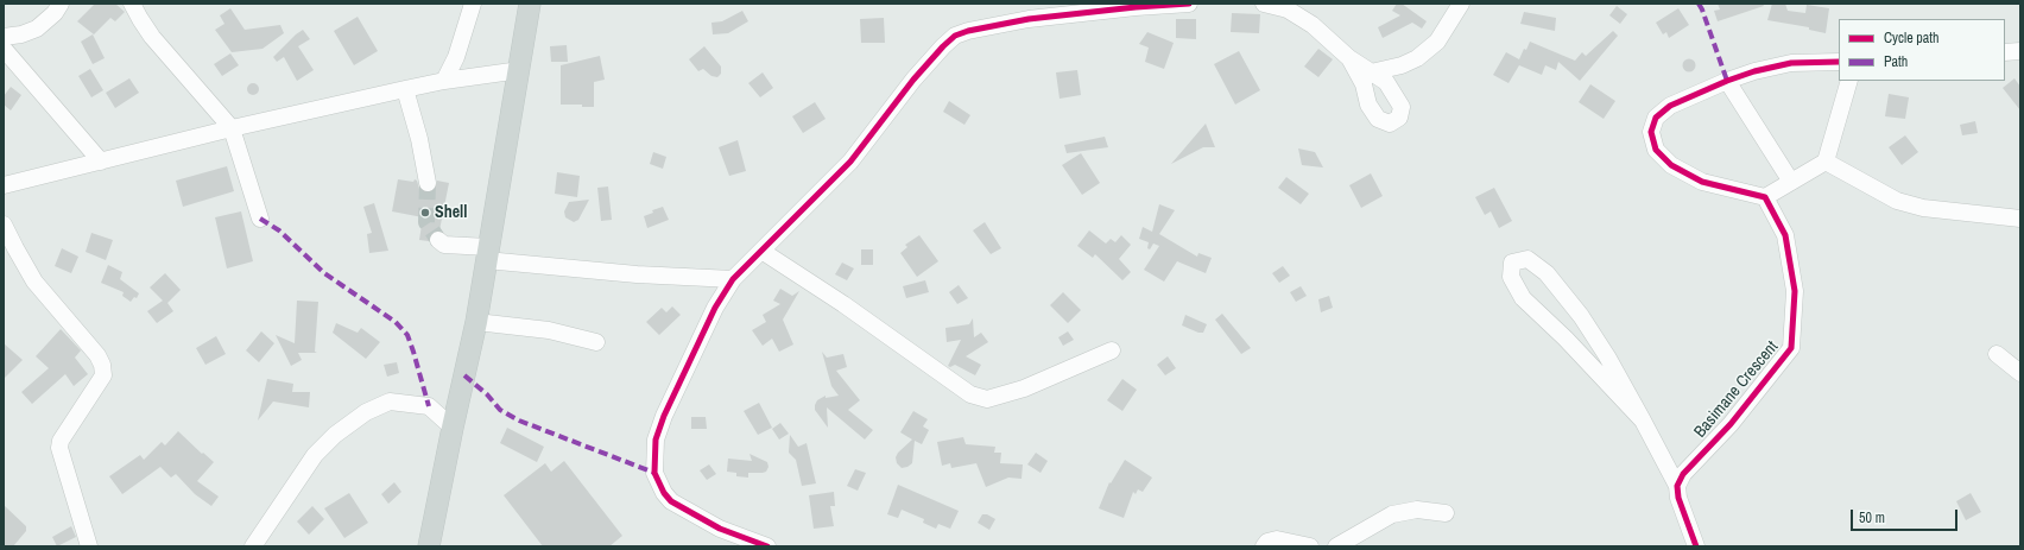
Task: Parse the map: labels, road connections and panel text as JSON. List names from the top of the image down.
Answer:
{
  "streets": {
    "street": ["Basimane Crescent"]
  },
  "places": ["Shell"],
  "legend": ["Cycle path", "Path"],
  "scale_bar": "50 m"
}
